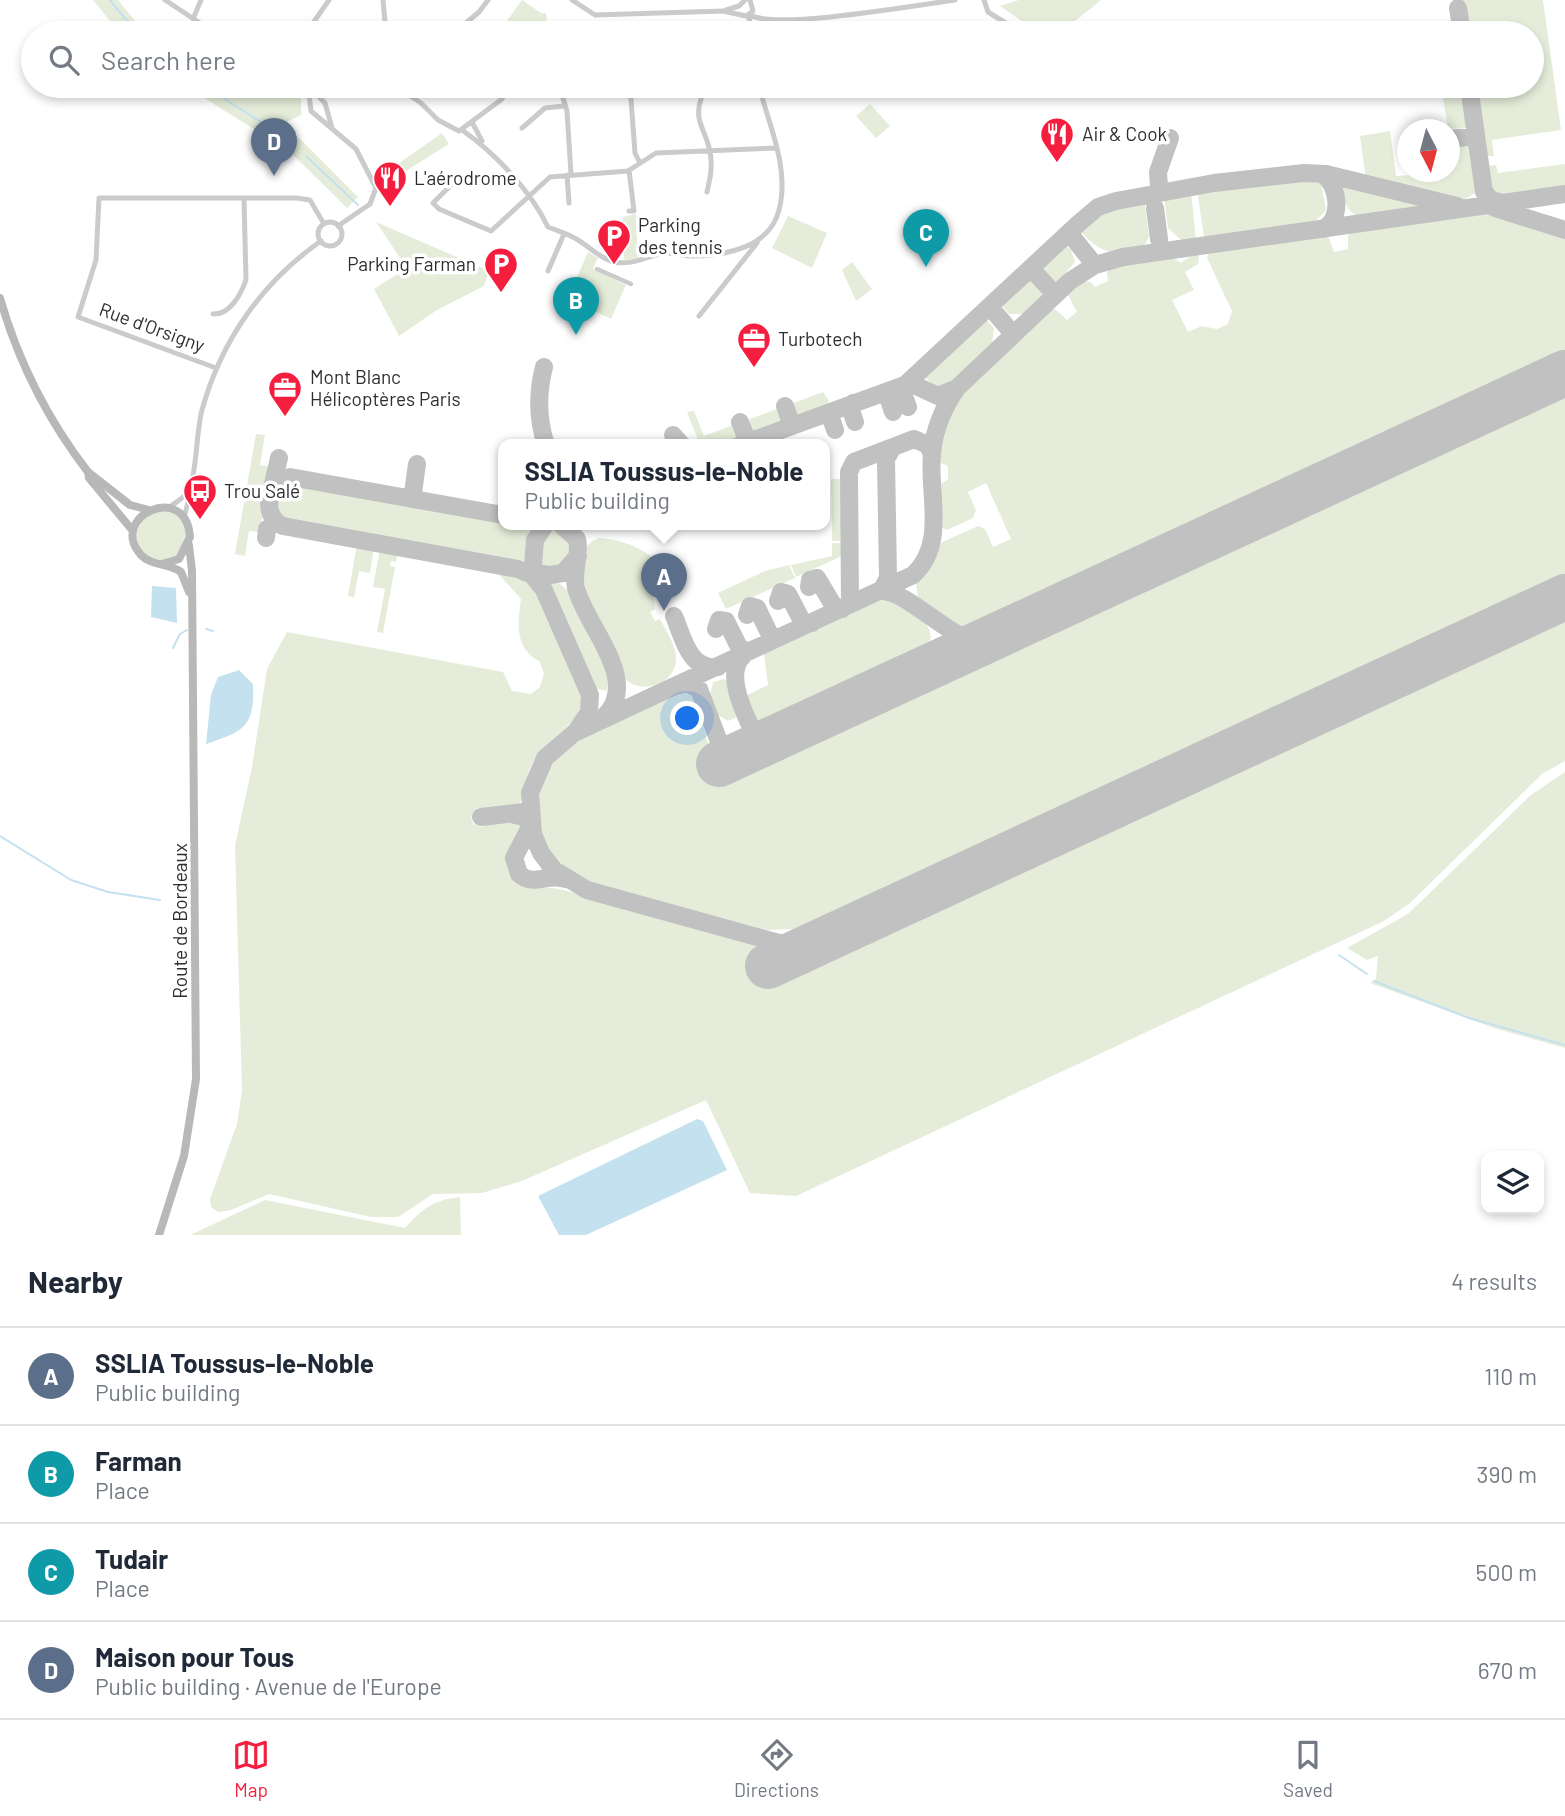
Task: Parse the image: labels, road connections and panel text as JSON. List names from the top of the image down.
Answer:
{
  "streets": {
    "main road": ["Route de Bordeaux"],
    "street": ["Rue d'Orsigny"]
  },
  "places": {
    "restaurant": ["Air & Cook", "L'aérodrome"],
    "parking": ["Parking des tennis", "Parking Farman"],
    "office": ["Turbotech", "Mont Blanc Hélicoptères Paris"],
    "bus stop": ["Trou Salé"]
  },
  "north": "bottom",
  "page": {
    "search": "Search here",
    "pins": [
      "D",
      "C",
      "B",
      "A"
    ],
    "popup": ["SSLIA Toussus-le-Noble", "Public building"],
    "heading": ["Nearby", "4 results"],
    "list": [
      {
        "mark": "A",
        "name": "SSLIA Toussus-le-Noble",
        "note": "Public building",
        "value": "110 m"
      },
      {
        "mark": "B",
        "name": "Farman",
        "note": "Place",
        "value": "390 m"
      },
      {
        "mark": "C",
        "name": "Tudair",
        "note": "Place",
        "value": "500 m"
      },
      {
        "mark": "D",
        "name": "Maison pour Tous",
        "note": "Public building · Avenue de l'Europe",
        "value": "670 m"
      }
    ],
    "nav": ["Map", "Directions", "Saved"]
  }
}
